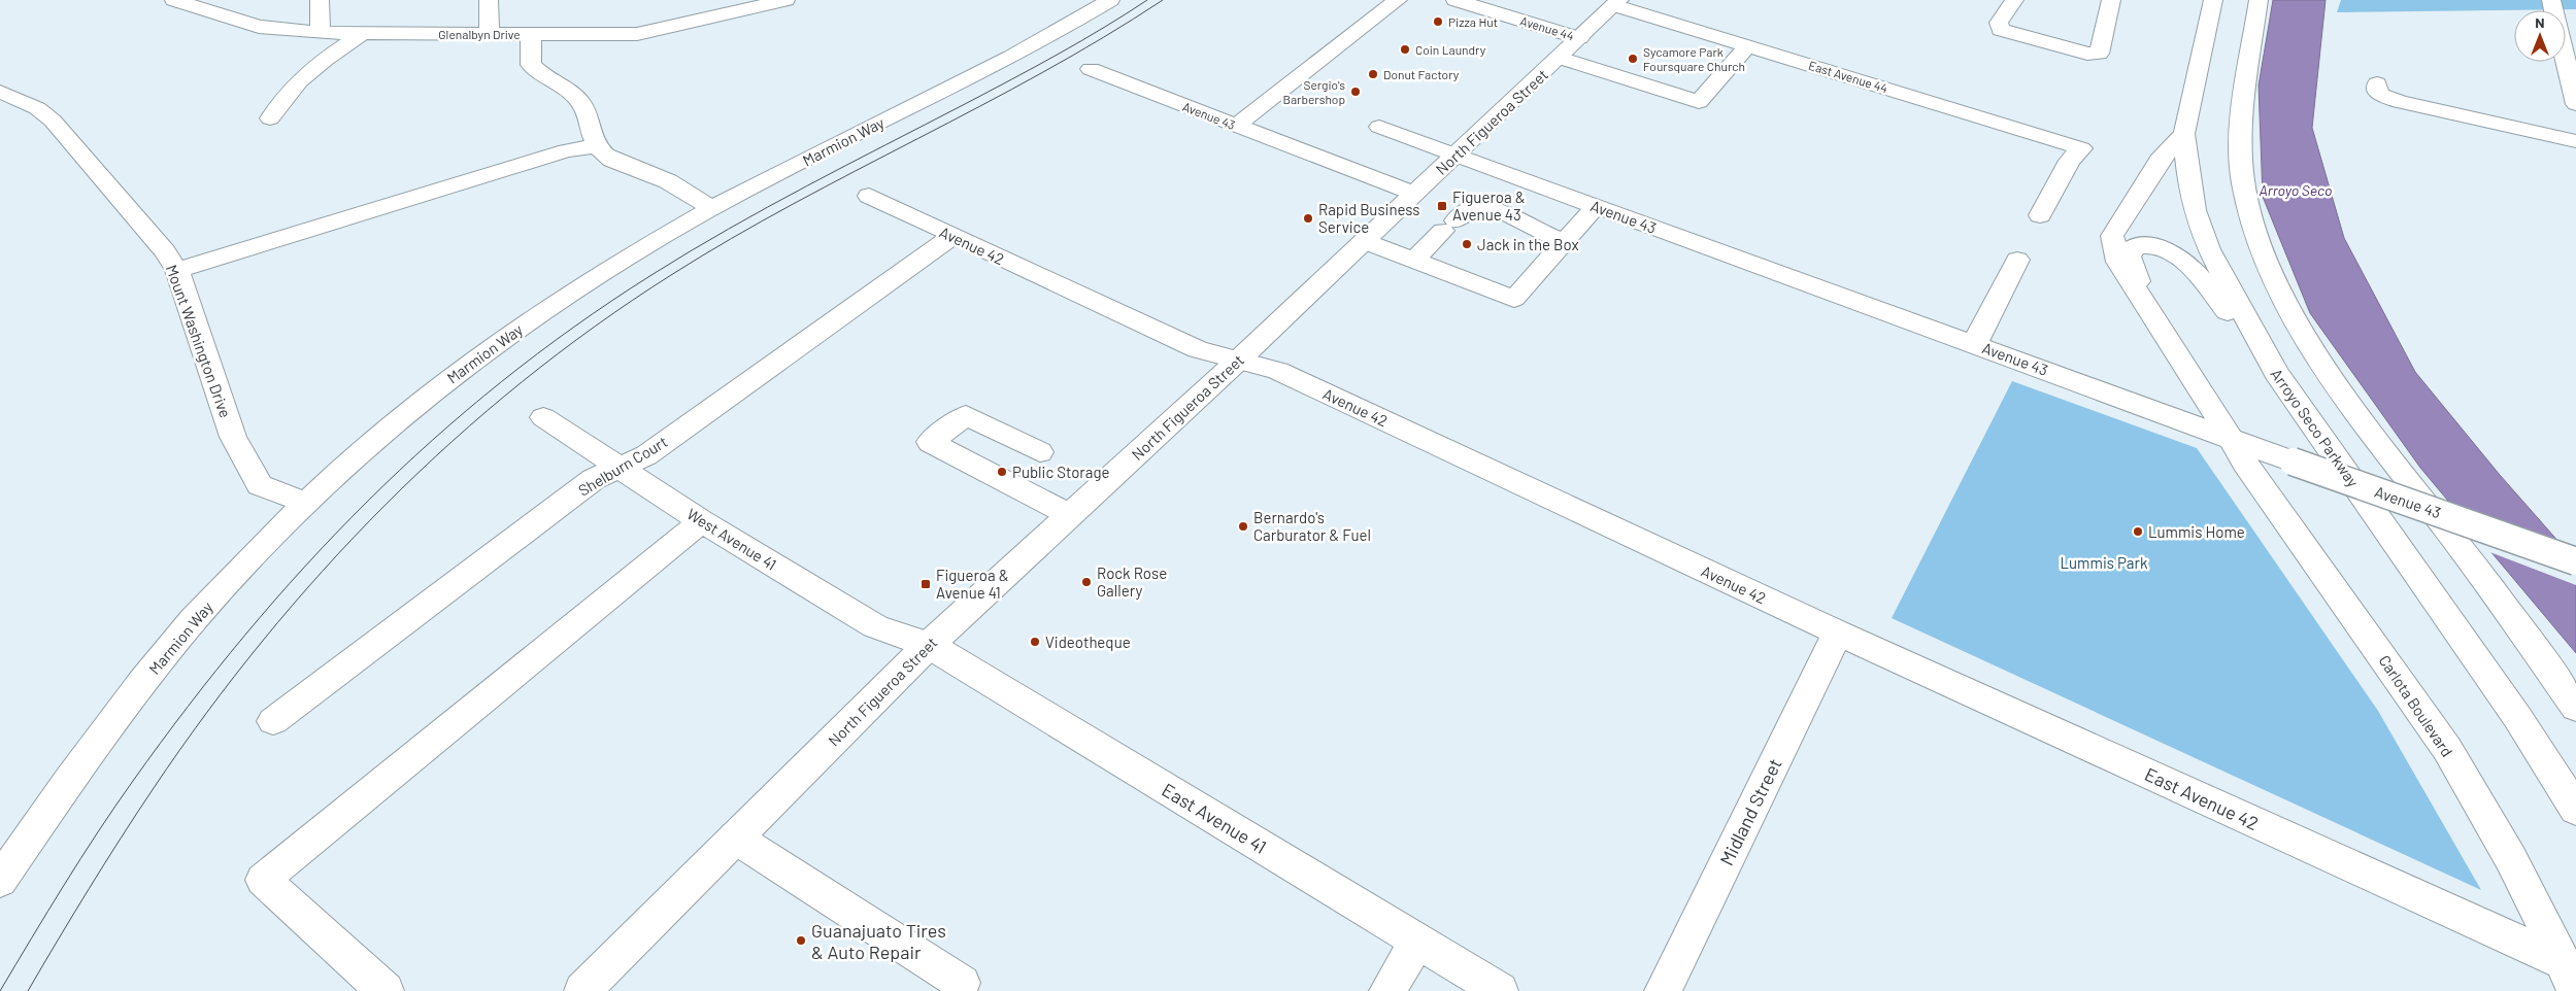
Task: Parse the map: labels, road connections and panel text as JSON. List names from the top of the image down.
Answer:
{
  "streets": {
    "main road": [
      "Avenue 44",
      "Glenalbyn Drive",
      "East Avenue 44",
      "Avenue 43",
      "North Figueroa Street",
      "Marmion Way",
      "Avenue 42",
      "Mount Washington Drive",
      "Arroyo Seco Parkway",
      "Shelburn Court",
      "West Avenue 41",
      "Carlota Boulevard",
      "East Avenue 42",
      "Midland Street",
      "East Avenue 41"
    ]
  },
  "crossings": [
    ["Avenue 44", "North Figueroa Street"],
    ["East Avenue 44", "North Figueroa Street"],
    ["Avenue 43", "North Figueroa Street"],
    ["Avenue 43", "Carlota Boulevard"],
    ["North Figueroa Street", "Avenue 42"],
    ["North Figueroa Street", "West Avenue 41"],
    ["North Figueroa Street", "East Avenue 41"],
    ["Marmion Way", "Mount Washington Drive"],
    ["Avenue 42", "Shelburn Court"],
    ["Avenue 42", "East Avenue 42"],
    ["Avenue 42", "Midland Street"],
    ["Shelburn Court", "West Avenue 41"],
    ["West Avenue 41", "East Avenue 41"],
    ["Carlota Boulevard", "East Avenue 42"],
    ["East Avenue 42", "Midland Street"]
  ],
  "water": ["Arroyo Seco"],
  "parks": ["Lummis Park"],
  "places": {
    "other": [
      "Pizza Hut",
      "Coin Laundry",
      "Sycamore Park Foursquare Church",
      "Donut Factory",
      "Sergio's Barbershop",
      "Rapid Business Service",
      "Jack in the Box",
      "Public Storage",
      "Bernardo's Carburator & Fuel",
      "Lummis Home",
      "Rock Rose Gallery",
      "Videotheque",
      "Guanajuato Tires & Auto Repair"
    ],
    "transit": ["Figueroa & Avenue 43", "Figueroa & Avenue 41"]
  },
  "north": "top"
}
